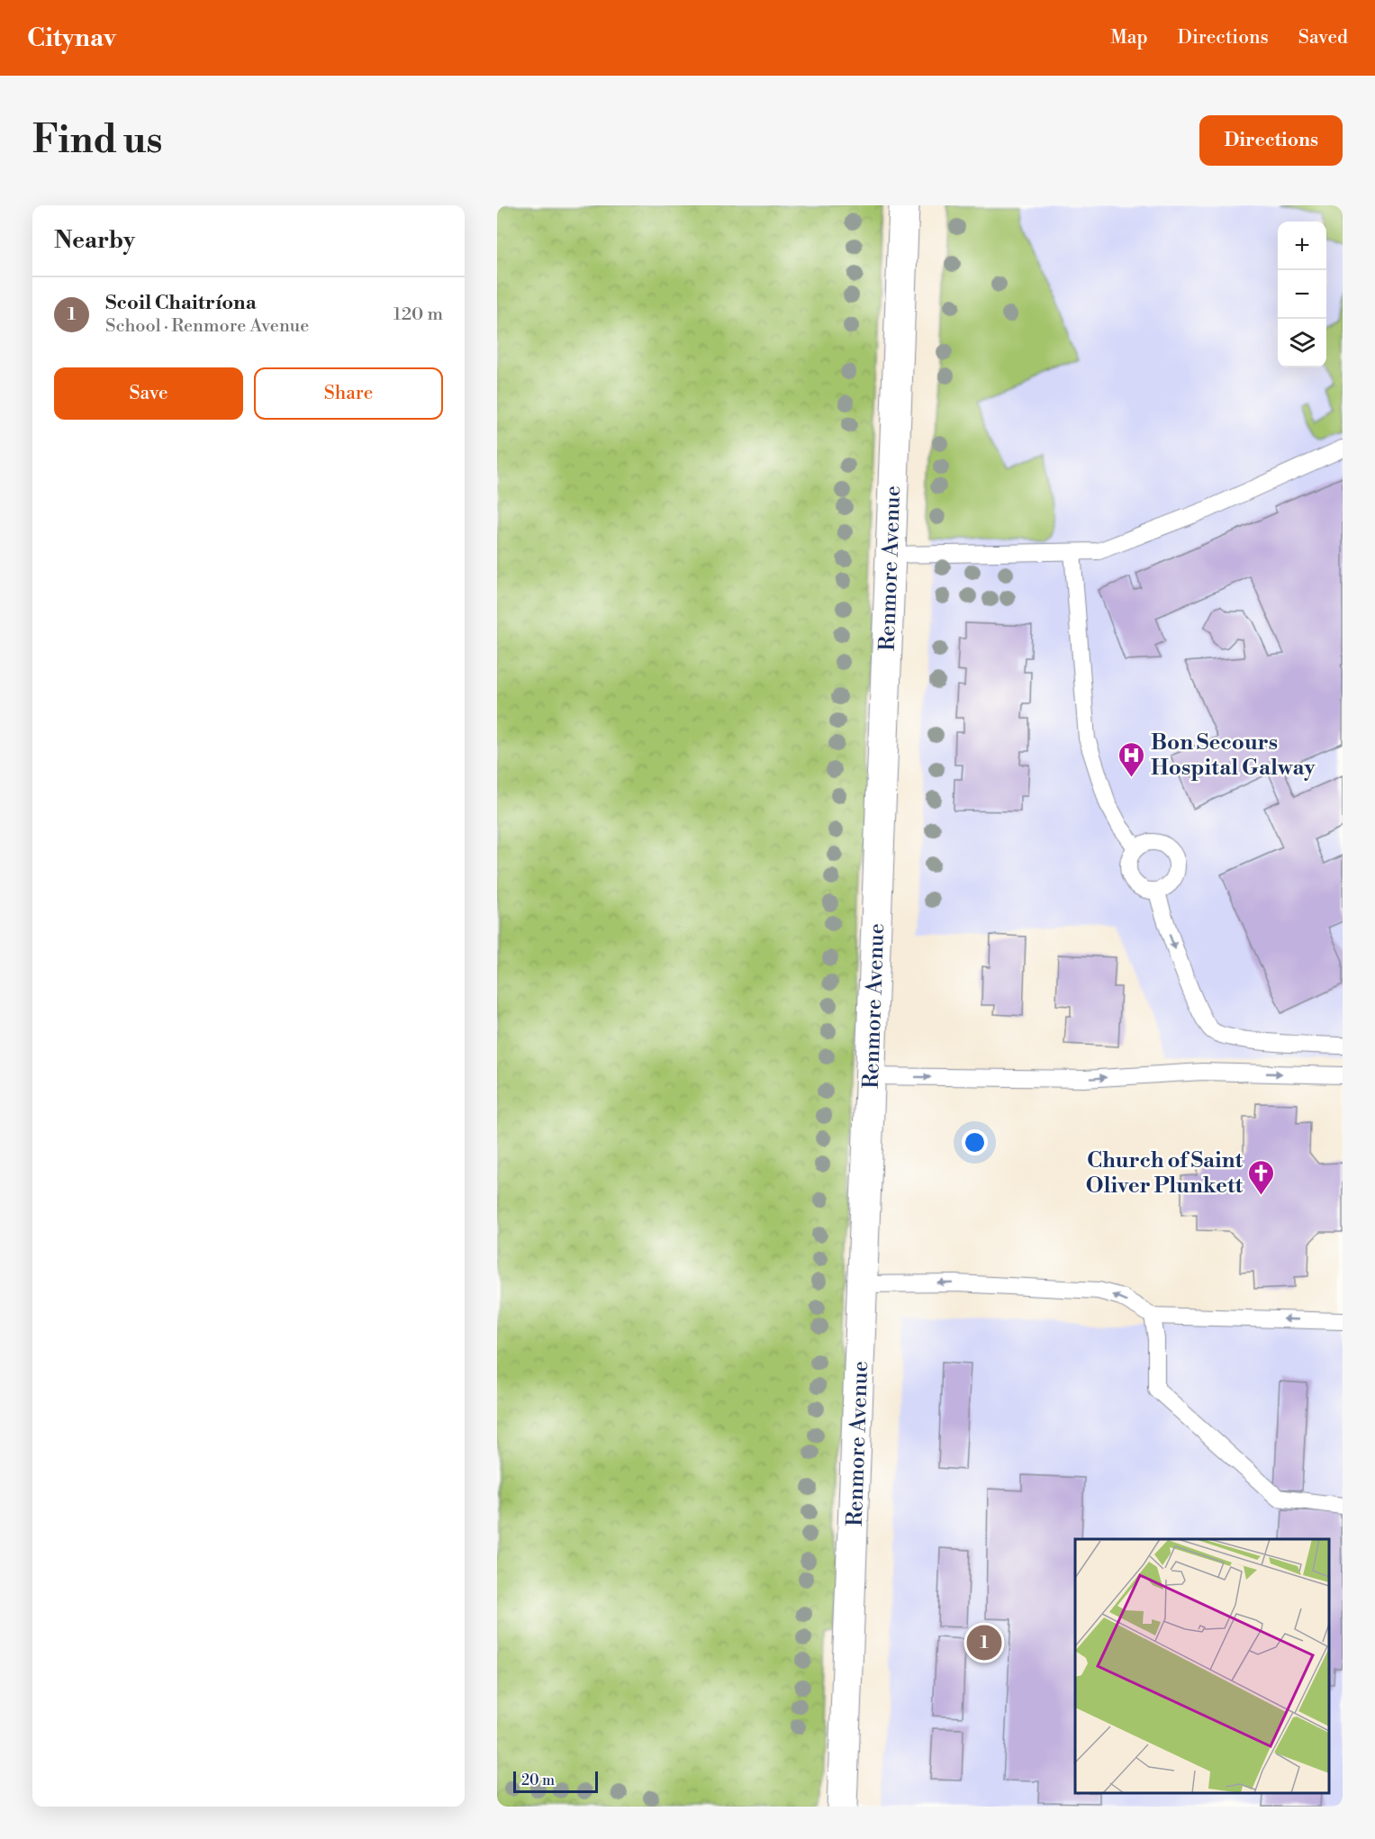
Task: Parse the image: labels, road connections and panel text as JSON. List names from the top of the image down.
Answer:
{
  "streets": {
    "street": ["Renmore Avenue"]
  },
  "places": {
    "hospital": ["Bon Secours Hospital Galway"],
    "church": ["Church of Saint Oliver Plunkett"]
  },
  "scale_bar": "20 m",
  "page": {
    "header": "Citynav",
    "nav": ["Map", "Directions", "Saved"],
    "buttons": [
      "Directions",
      ["Save", "Share"]
    ],
    "title": "Find us",
    "heading": "Nearby",
    "map_buttons": ["+", "−"],
    "list": [
      {
        "mark": "1",
        "name": "Scoil Chaitríona",
        "note": "School · Renmore Avenue",
        "value": "120 m"
      }
    ],
    "pins": "1",
    "scale": "20 m"
  }
}
